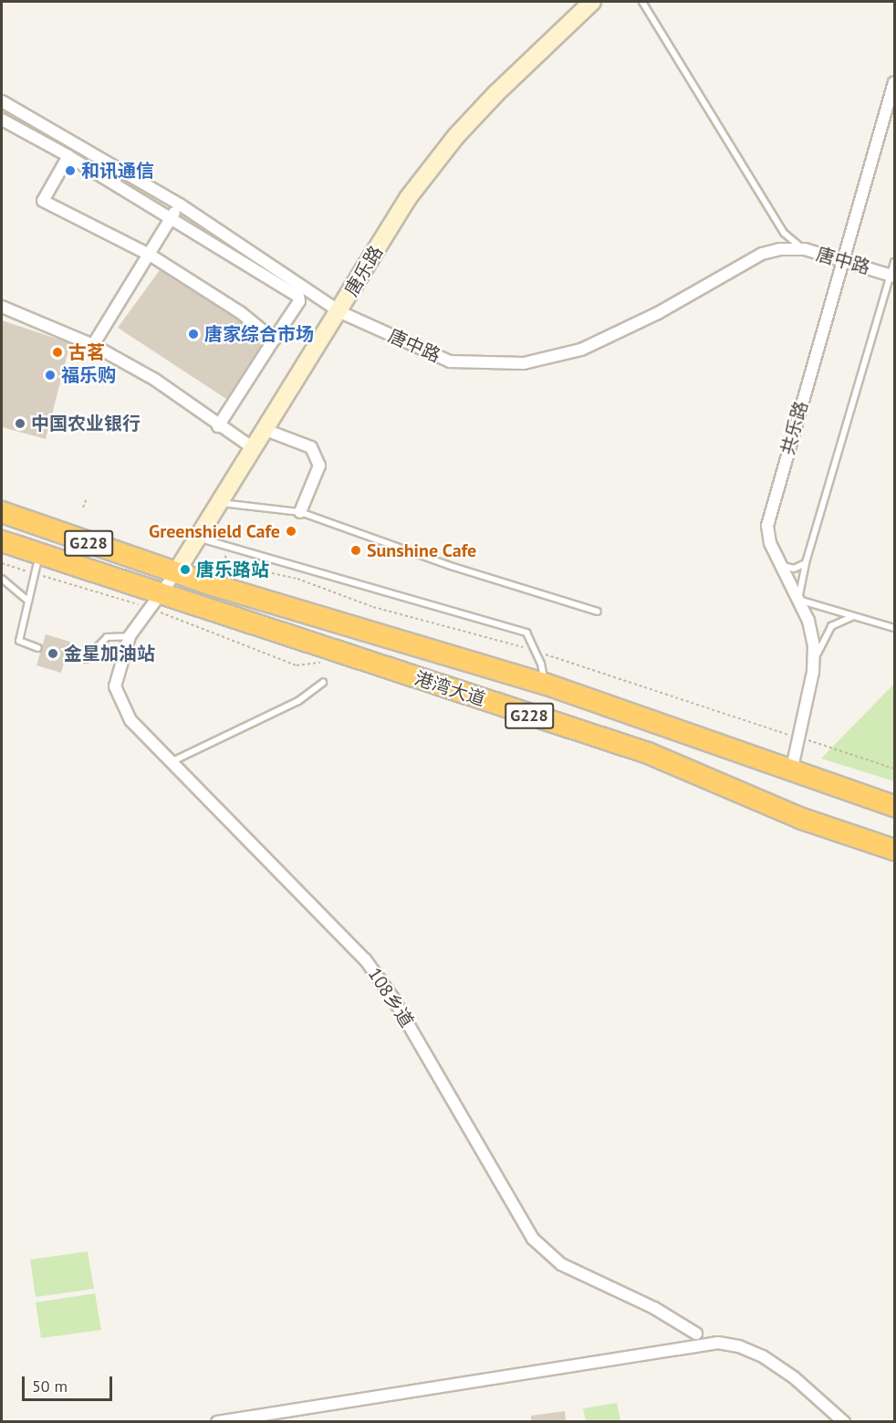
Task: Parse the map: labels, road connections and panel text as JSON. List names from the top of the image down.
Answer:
{
  "streets": {
    "highway": ["G228", "港湾大道"],
    "street": [
      "唐中路",
      "唐乐路",
      "共乐路",
      "108乡道"
    ]
  },
  "crossings": [
    ["唐中路", "唐乐路"],
    ["唐中路", "共乐路"],
    ["唐乐路", "港湾大道"],
    ["唐乐路", "108乡道"],
    ["共乐路", "港湾大道"],
    ["港湾大道", "108乡道"]
  ],
  "places": [
    "和讯通信",
    "唐家综合市场",
    "古茗",
    "福乐购",
    "中国农业银行",
    "Greenshield Cafe",
    "Sunshine Cafe",
    "唐乐路站",
    "金星加油站"
  ],
  "scale_bar": "50 m"
}
